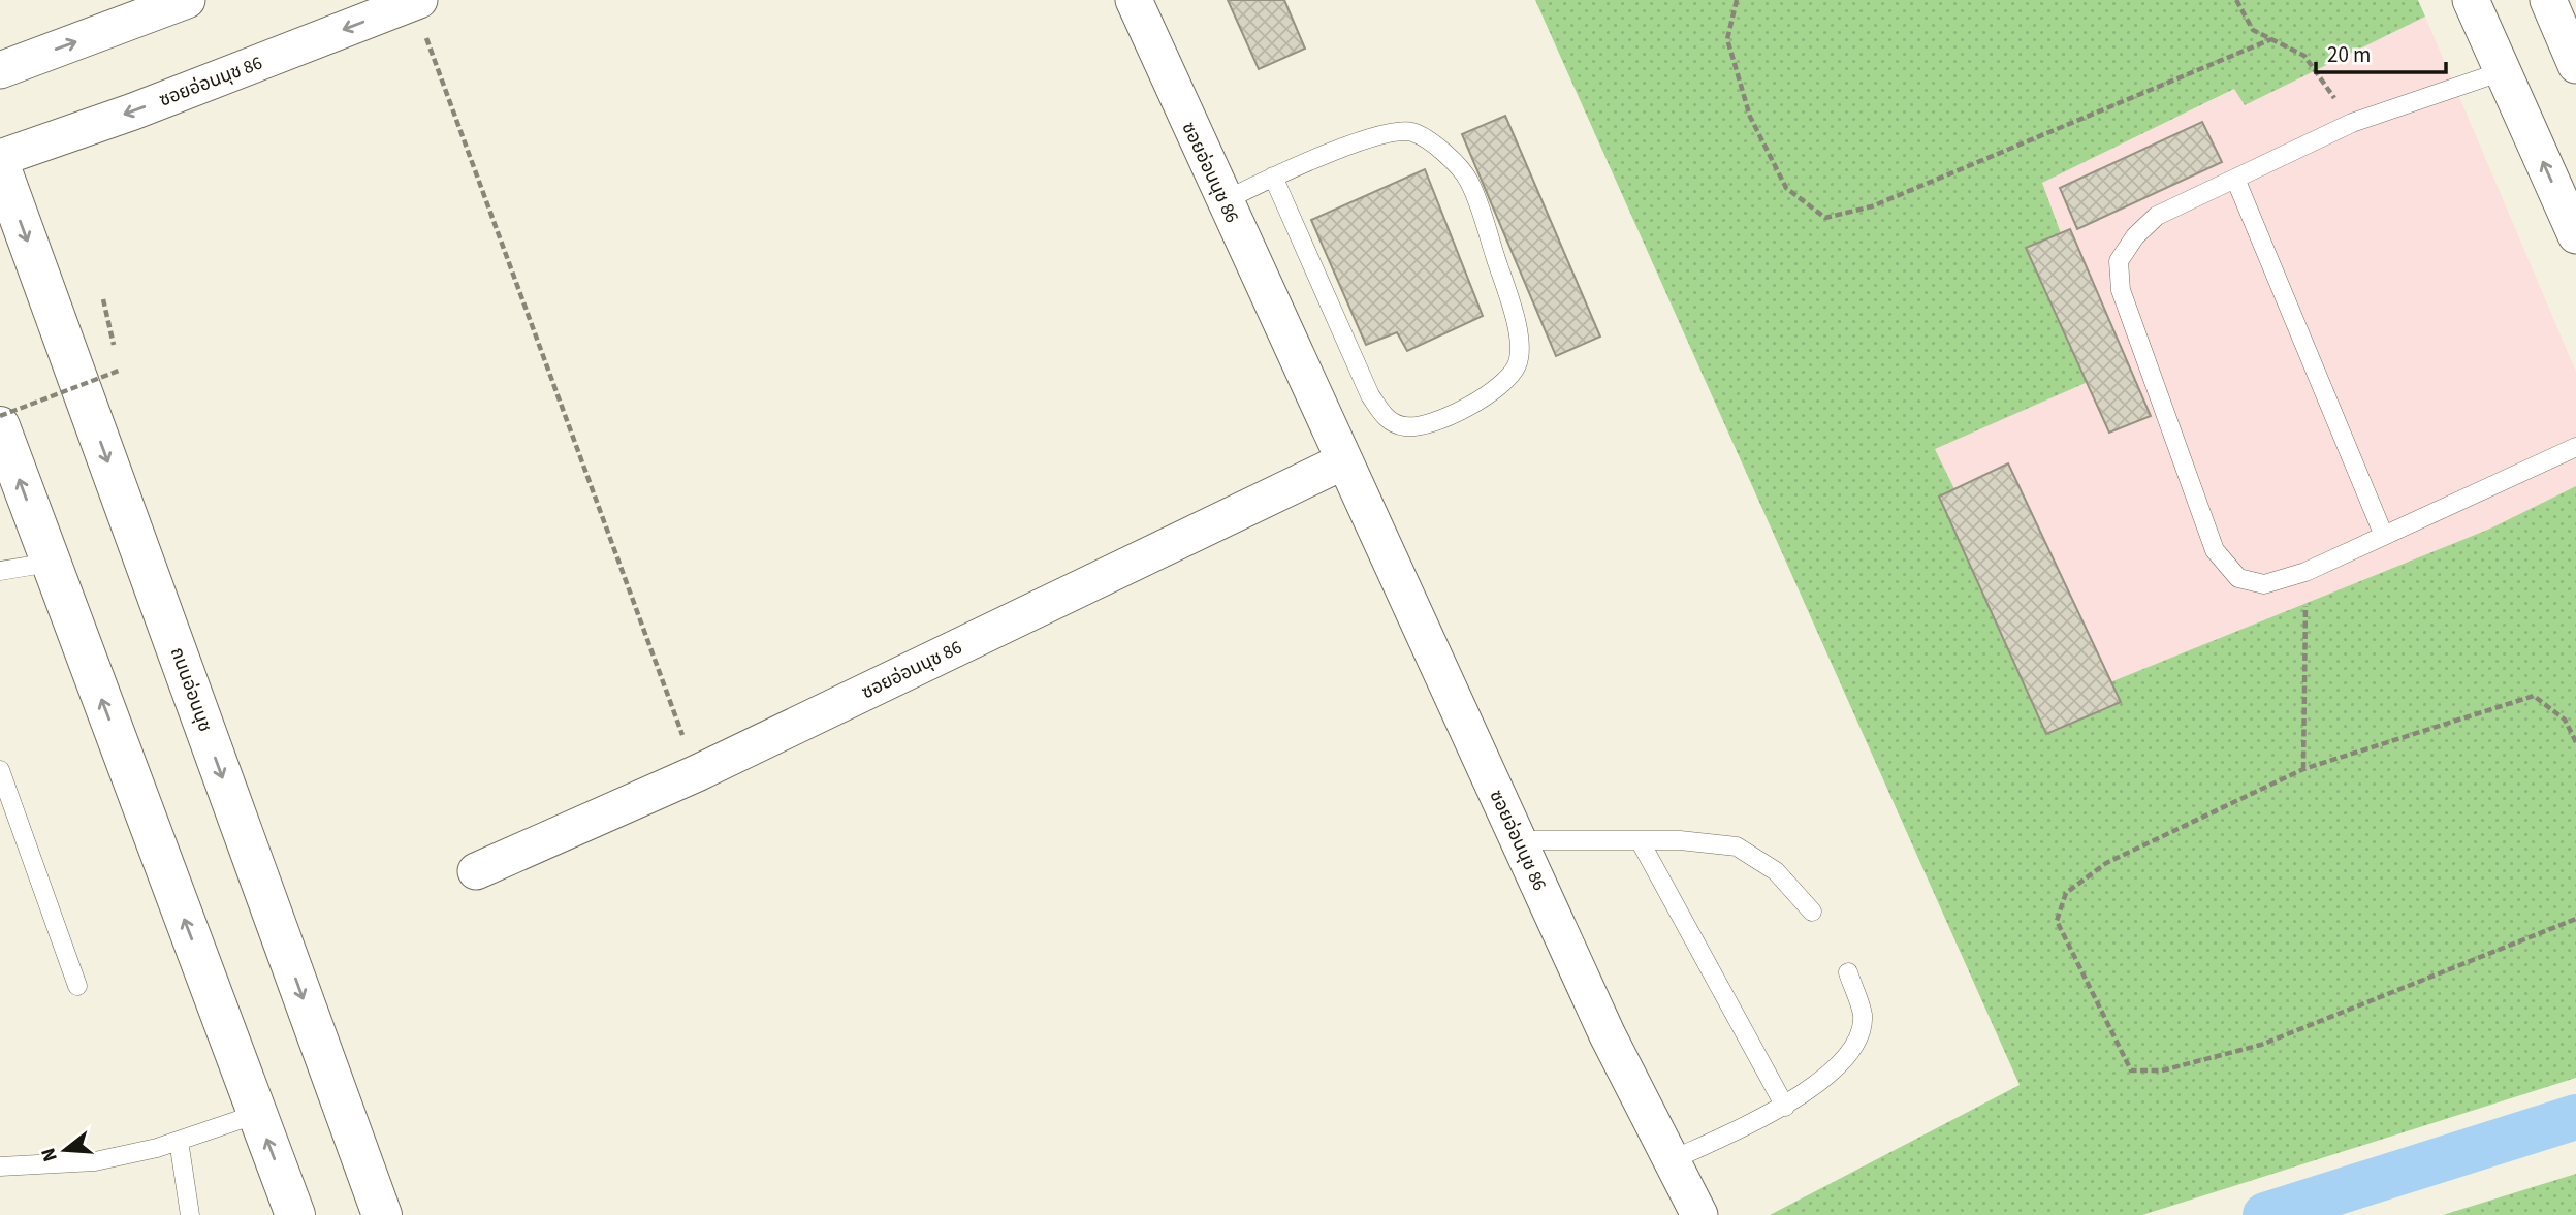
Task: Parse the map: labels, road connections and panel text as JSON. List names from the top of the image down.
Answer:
{
  "streets": {
    "main road": ["ถนนอ่อนนุช"],
    "street": ["ซอยอ่อนนุช 86"]
  },
  "scale_bar": "20 m",
  "north": "left"
}
